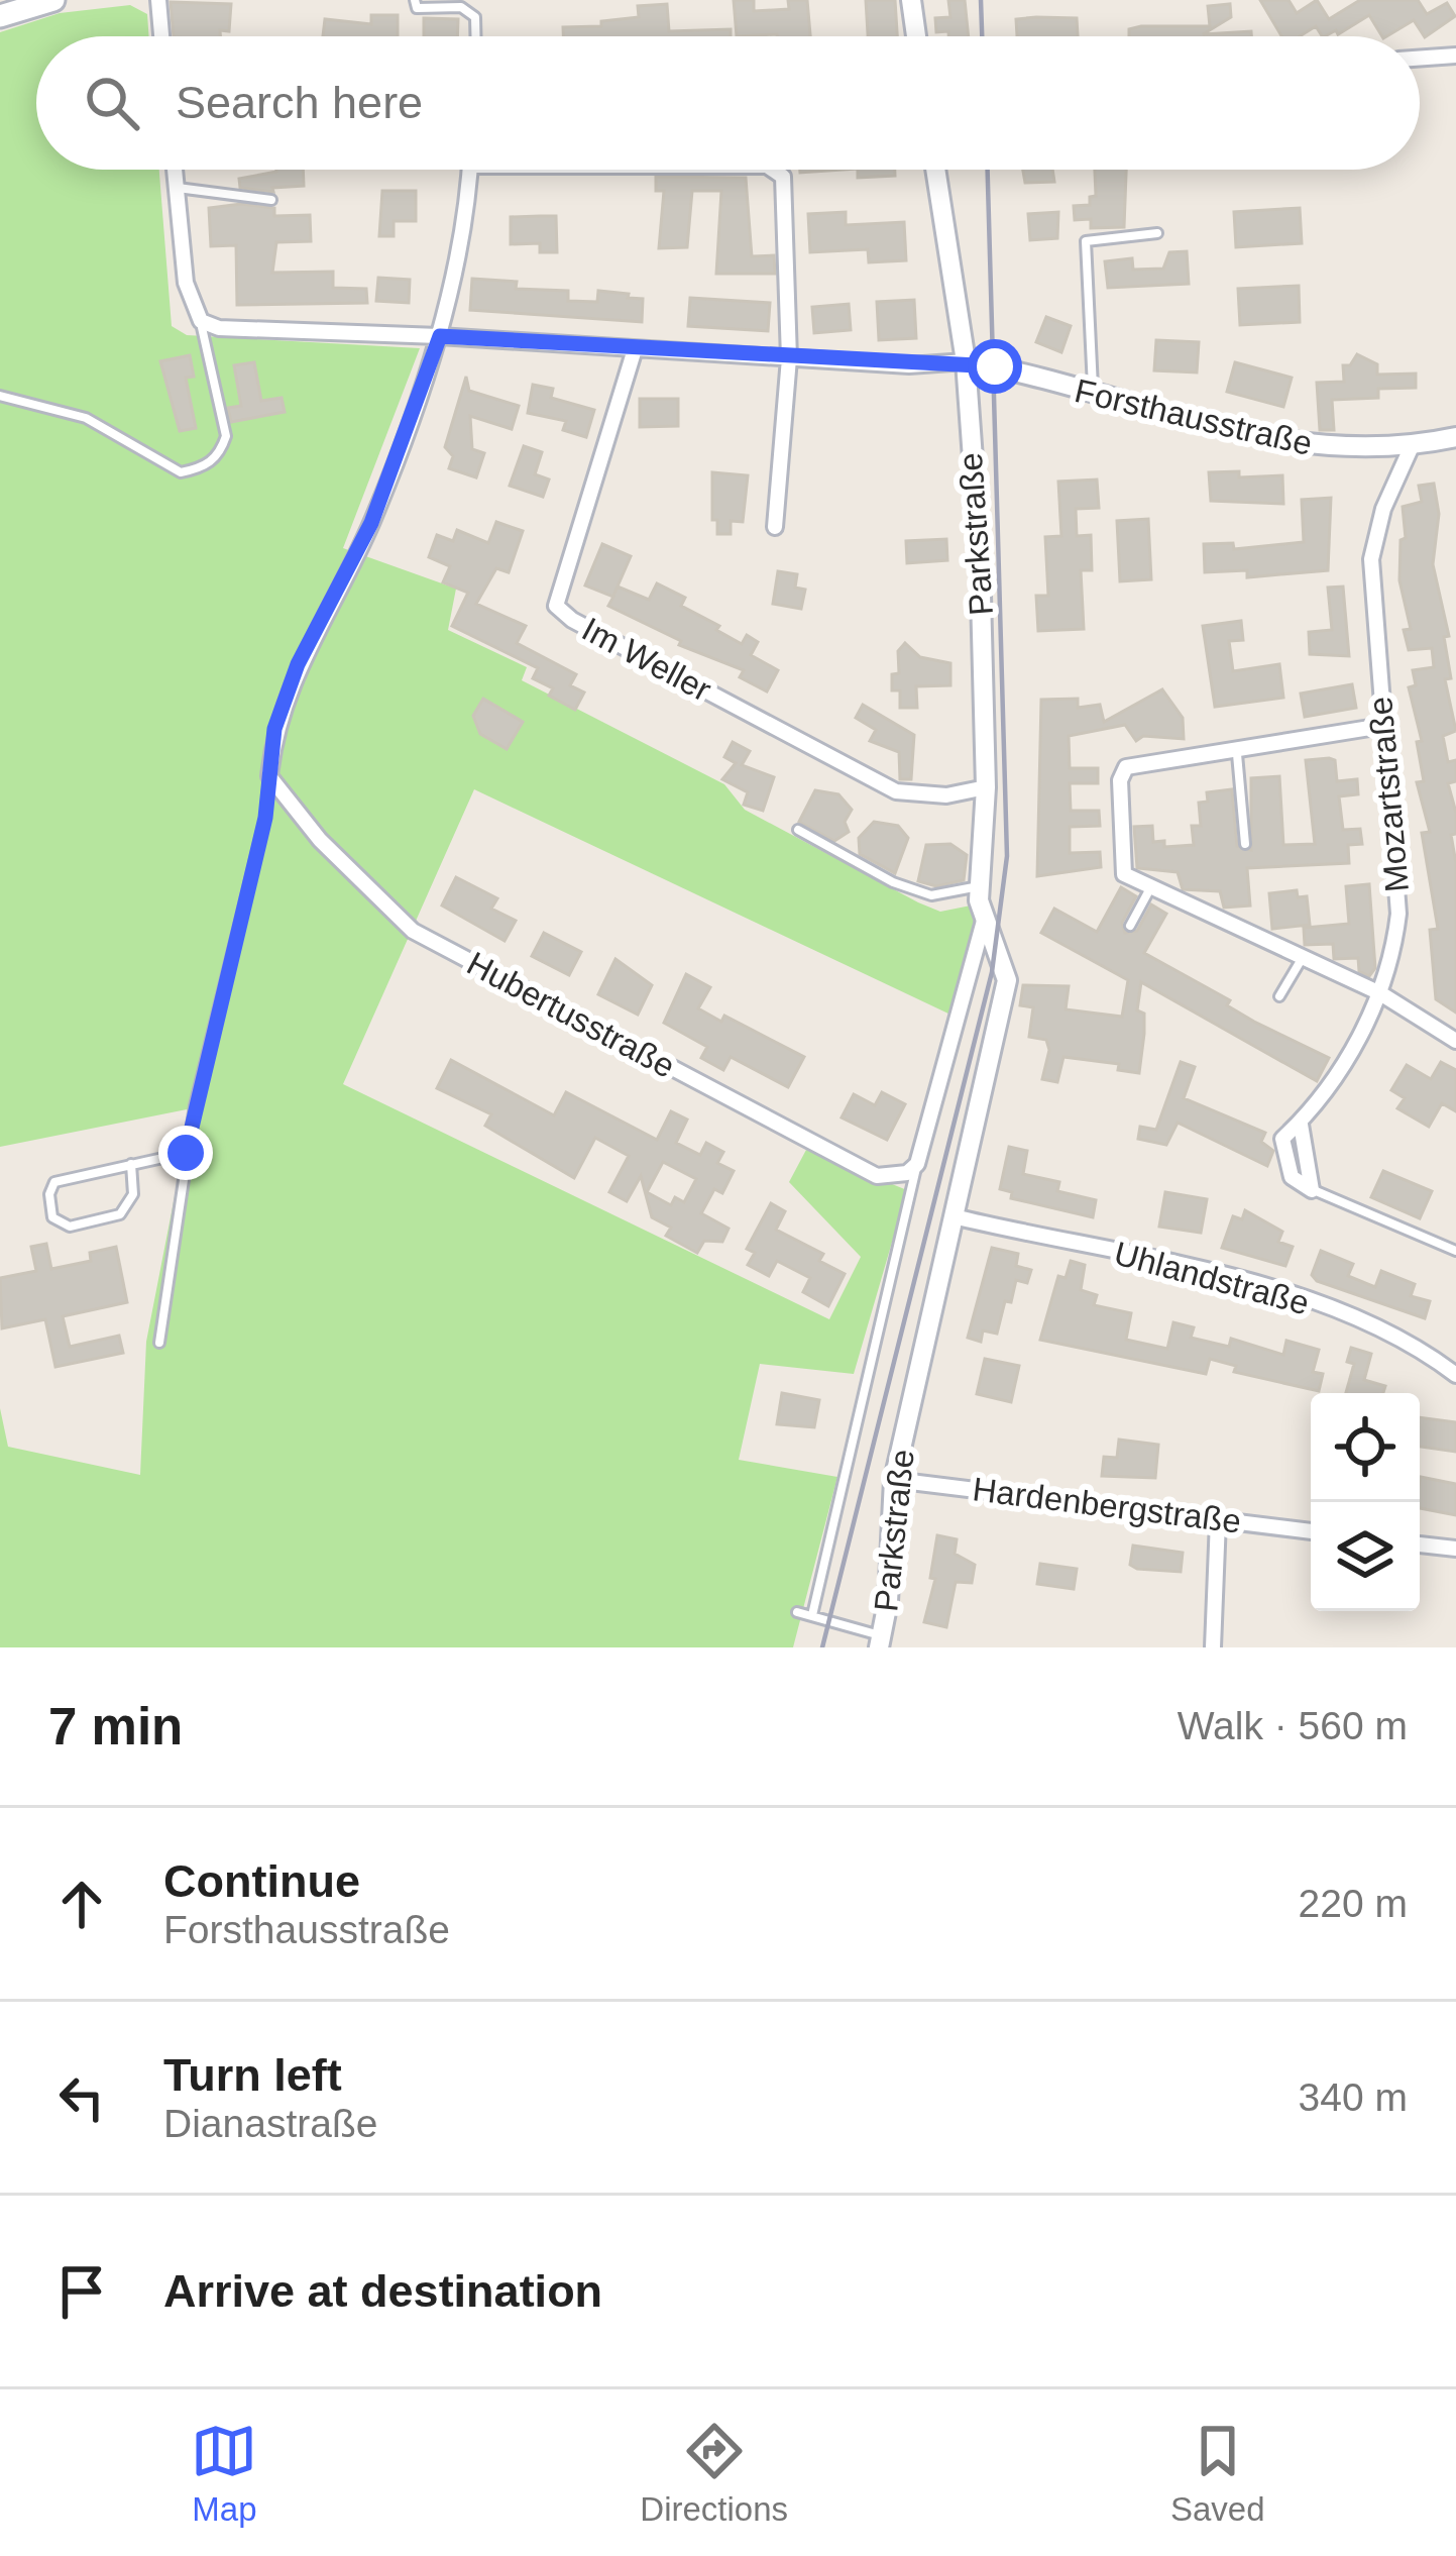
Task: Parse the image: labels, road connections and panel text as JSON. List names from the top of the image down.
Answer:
{
  "streets": {
    "street": [
      "Forsthausstraße",
      "Parkstraße",
      "Im Weller",
      "Mozartstraße",
      "Hubertusstraße",
      "Uhlandstraße",
      "Hardenbergstraße"
    ]
  },
  "crossings": [
    ["Forsthausstraße", "Parkstraße"],
    ["Forsthausstraße", "Im Weller"],
    ["Forsthausstraße", "Mozartstraße"],
    ["Parkstraße", "Im Weller"],
    ["Parkstraße", "Hubertusstraße"],
    ["Parkstraße", "Uhlandstraße"],
    ["Parkstraße", "Hardenbergstraße"]
  ],
  "page": {
    "search": "Search here",
    "heading": ["7 min", "Walk · 560 m"],
    "list": [
      ["Continue", "Forsthausstraße", "220 m"],
      ["Turn left", "Dianastraße", "340 m"],
      "Arrive at destination"
    ],
    "nav": ["Map", "Directions", "Saved"]
  }
}
